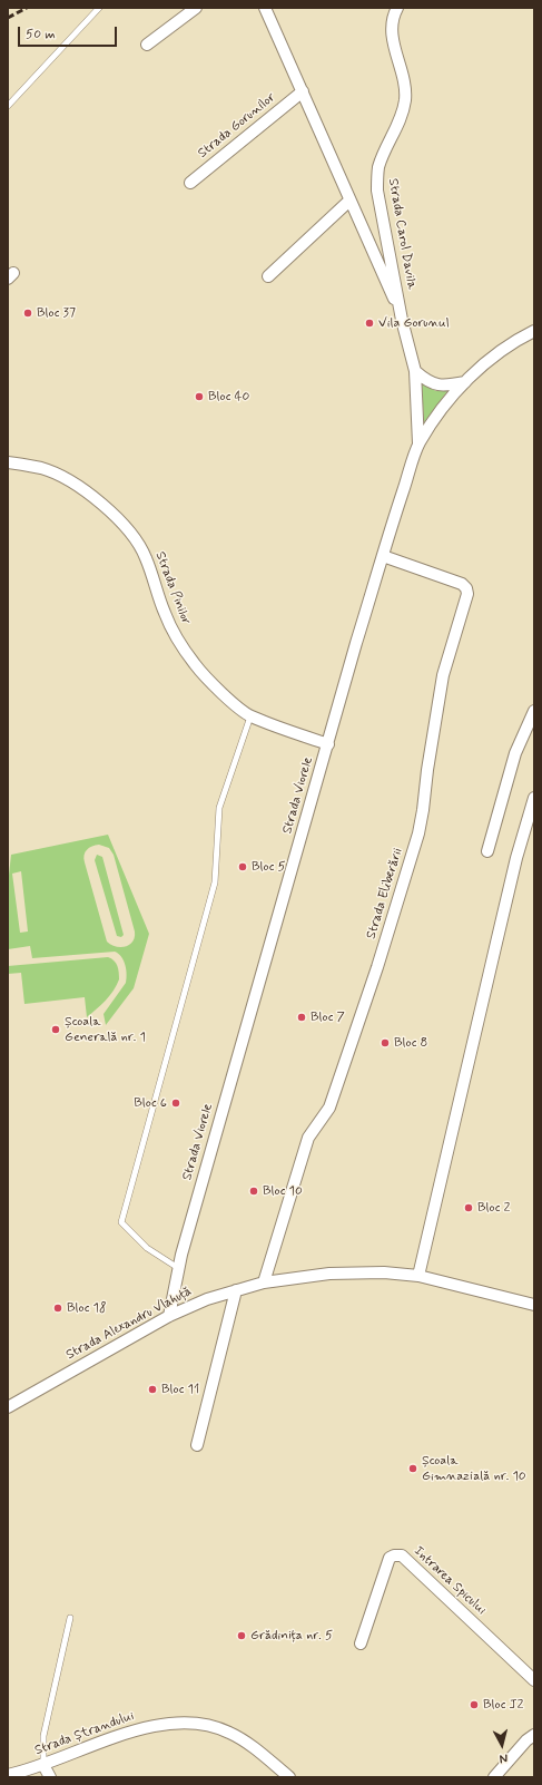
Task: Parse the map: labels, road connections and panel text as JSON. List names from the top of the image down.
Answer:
{
  "streets": {
    "street": [
      "Strada Gorunilor",
      "Strada Carol Davila",
      "Strada Pinilor",
      "Strada Viorele",
      "Strada Eliberării",
      "Strada Alexandru Vlahuță",
      "Intrarea Spicului",
      "Strada Ștrandului"
    ]
  },
  "crossings": [
    ["Strada Carol Davila", "Strada Viorele"],
    ["Strada Pinilor", "Strada Viorele"],
    ["Strada Viorele", "Strada Eliberării"],
    ["Strada Viorele", "Strada Alexandru Vlahuță"],
    ["Strada Eliberării", "Strada Alexandru Vlahuță"]
  ],
  "places": [
    "Bloc 37",
    "Vila Gorunul",
    "Bloc 40",
    "Bloc 5",
    "Bloc 7",
    "Școala Generală nr. 1",
    "Bloc 8",
    "Bloc 6",
    "Bloc 10",
    "Bloc 2",
    "Bloc 18",
    "Bloc 11",
    "Școala Gimnazială nr. 10",
    "Grădinița nr. 5",
    "Bloc J2"
  ],
  "scale_bar": "50 m",
  "north": "bottom"
}
